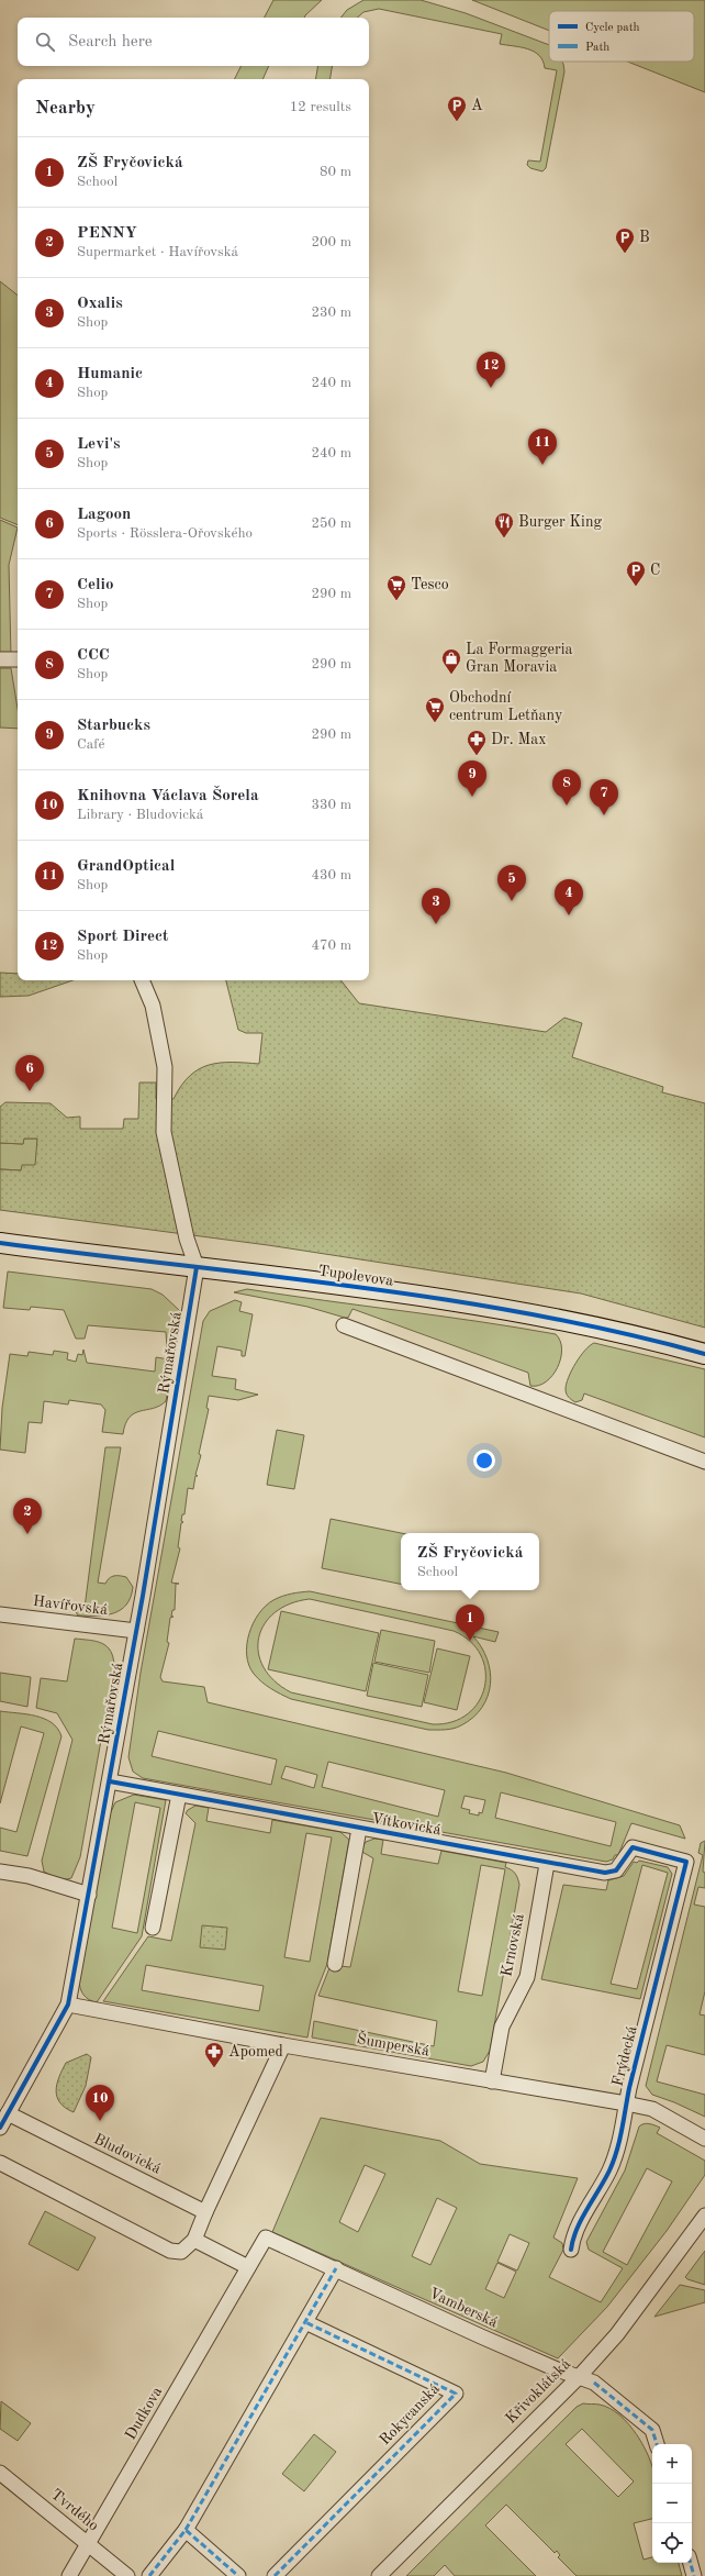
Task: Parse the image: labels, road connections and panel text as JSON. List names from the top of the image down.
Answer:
{
  "streets": {
    "main road": ["Tupolevova"],
    "street": [
      "Rýmařovská",
      "Havířovská",
      "Vítkovická",
      "Krnovská",
      "Šumperská",
      "Frýdecká",
      "Bludovická",
      "Vamberská",
      "Křivoklátská",
      "Dudkova",
      "Rokycanská",
      "Tvrdého"
    ]
  },
  "crossings": [
    ["Tupolevova", "Rýmařovská"],
    ["Rýmařovská", "Havířovská"],
    ["Rýmařovská", "Vítkovická"],
    ["Rýmařovská", "Šumperská"],
    ["Rýmařovská", "Bludovická"],
    ["Vítkovická", "Krnovská"],
    ["Vítkovická", "Frýdecká"],
    ["Krnovská", "Šumperská"],
    ["Šumperská", "Frýdecká"],
    ["Vamberská", "Křivoklátská"],
    ["Vamberská", "Dudkova"],
    ["Dudkova", "Tvrdého"]
  ],
  "places": {
    "parking": ["A", "B", "C"],
    "restaurant": ["Burger King"],
    "supermarket": ["Tesco", "Obchodní centrum Letňany"],
    "shop": ["La Formaggeria Gran Moravia"],
    "pharmacy": ["Dr. Max", "Apomed"]
  },
  "legend": ["Cycle path", "Path"],
  "page": {
    "search": "Search here",
    "heading": ["Nearby", "12 results"],
    "list": [
      {
        "mark": "1",
        "name": "ZŠ Fryčovická",
        "note": "School",
        "value": "80 m"
      },
      {
        "mark": "2",
        "name": "PENNY",
        "note": "Supermarket · Havířovská",
        "value": "200 m"
      },
      {
        "mark": "3",
        "name": "Oxalis",
        "note": "Shop",
        "value": "230 m"
      },
      {
        "mark": "4",
        "name": "Humanic",
        "note": "Shop",
        "value": "240 m"
      },
      {
        "mark": "5",
        "name": "Levi's",
        "note": "Shop",
        "value": "240 m"
      },
      {
        "mark": "6",
        "name": "Lagoon",
        "note": "Sports · Rösslera-Ořovského",
        "value": "250 m"
      },
      {
        "mark": "7",
        "name": "Celio",
        "note": "Shop",
        "value": "290 m"
      },
      {
        "mark": "8",
        "name": "CCC",
        "note": "Shop",
        "value": "290 m"
      },
      {
        "mark": "9",
        "name": "Starbucks",
        "note": "Café",
        "value": "290 m"
      },
      {
        "mark": "10",
        "name": "Knihovna Václava Šorela",
        "note": "Library · Bludovická",
        "value": "330 m"
      },
      {
        "mark": "11",
        "name": "GrandOptical",
        "note": "Shop",
        "value": "430 m"
      },
      {
        "mark": "12",
        "name": "Sport Direct",
        "note": "Shop",
        "value": "470 m"
      }
    ],
    "pins": [
      "12",
      "11",
      "9",
      "8",
      "7",
      "5",
      "4",
      "3",
      "6",
      "2",
      "1",
      "10"
    ],
    "popup": ["ZŠ Fryčovická", "School"],
    "map_buttons": ["+", "−"]
  }
}
